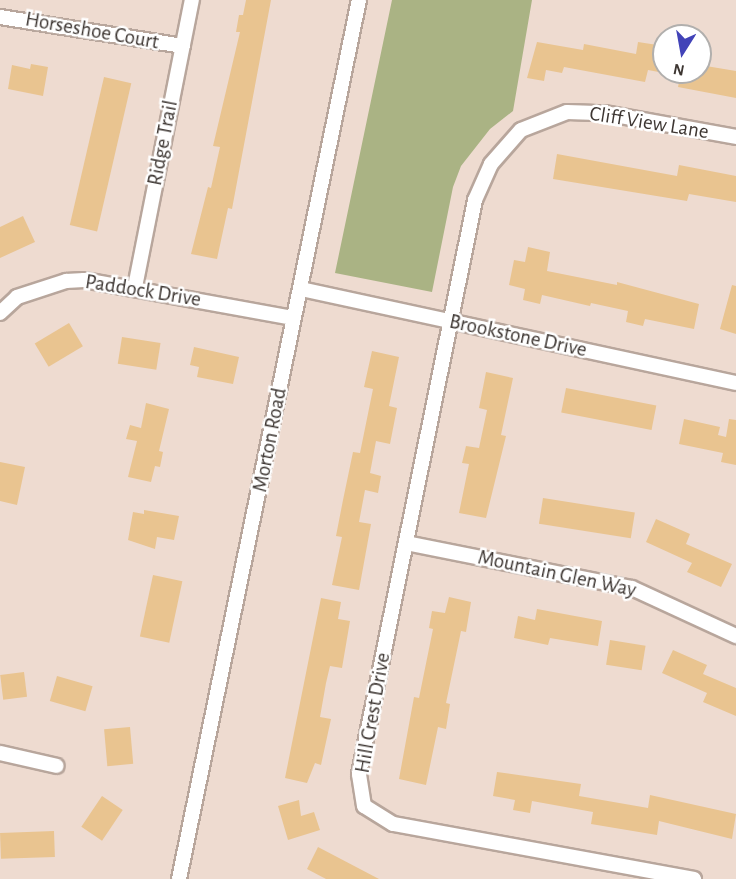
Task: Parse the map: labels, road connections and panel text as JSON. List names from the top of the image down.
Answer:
{
  "streets": {
    "street": [
      "Horseshoe Court",
      "Cliff View Lane",
      "Ridge Trail",
      "Paddock Drive",
      "Brookstone Drive",
      "Morton Road",
      "Mountain Glen Way",
      "Hill Crest Drive"
    ]
  },
  "crossings": [
    ["Horseshoe Court", "Ridge Trail"],
    ["Cliff View Lane", "Brookstone Drive"],
    ["Cliff View Lane", "Hill Crest Drive"],
    ["Ridge Trail", "Paddock Drive"],
    ["Paddock Drive", "Morton Road"],
    ["Brookstone Drive", "Morton Road"],
    ["Brookstone Drive", "Hill Crest Drive"],
    ["Mountain Glen Way", "Hill Crest Drive"]
  ],
  "north": "bottom"
}
